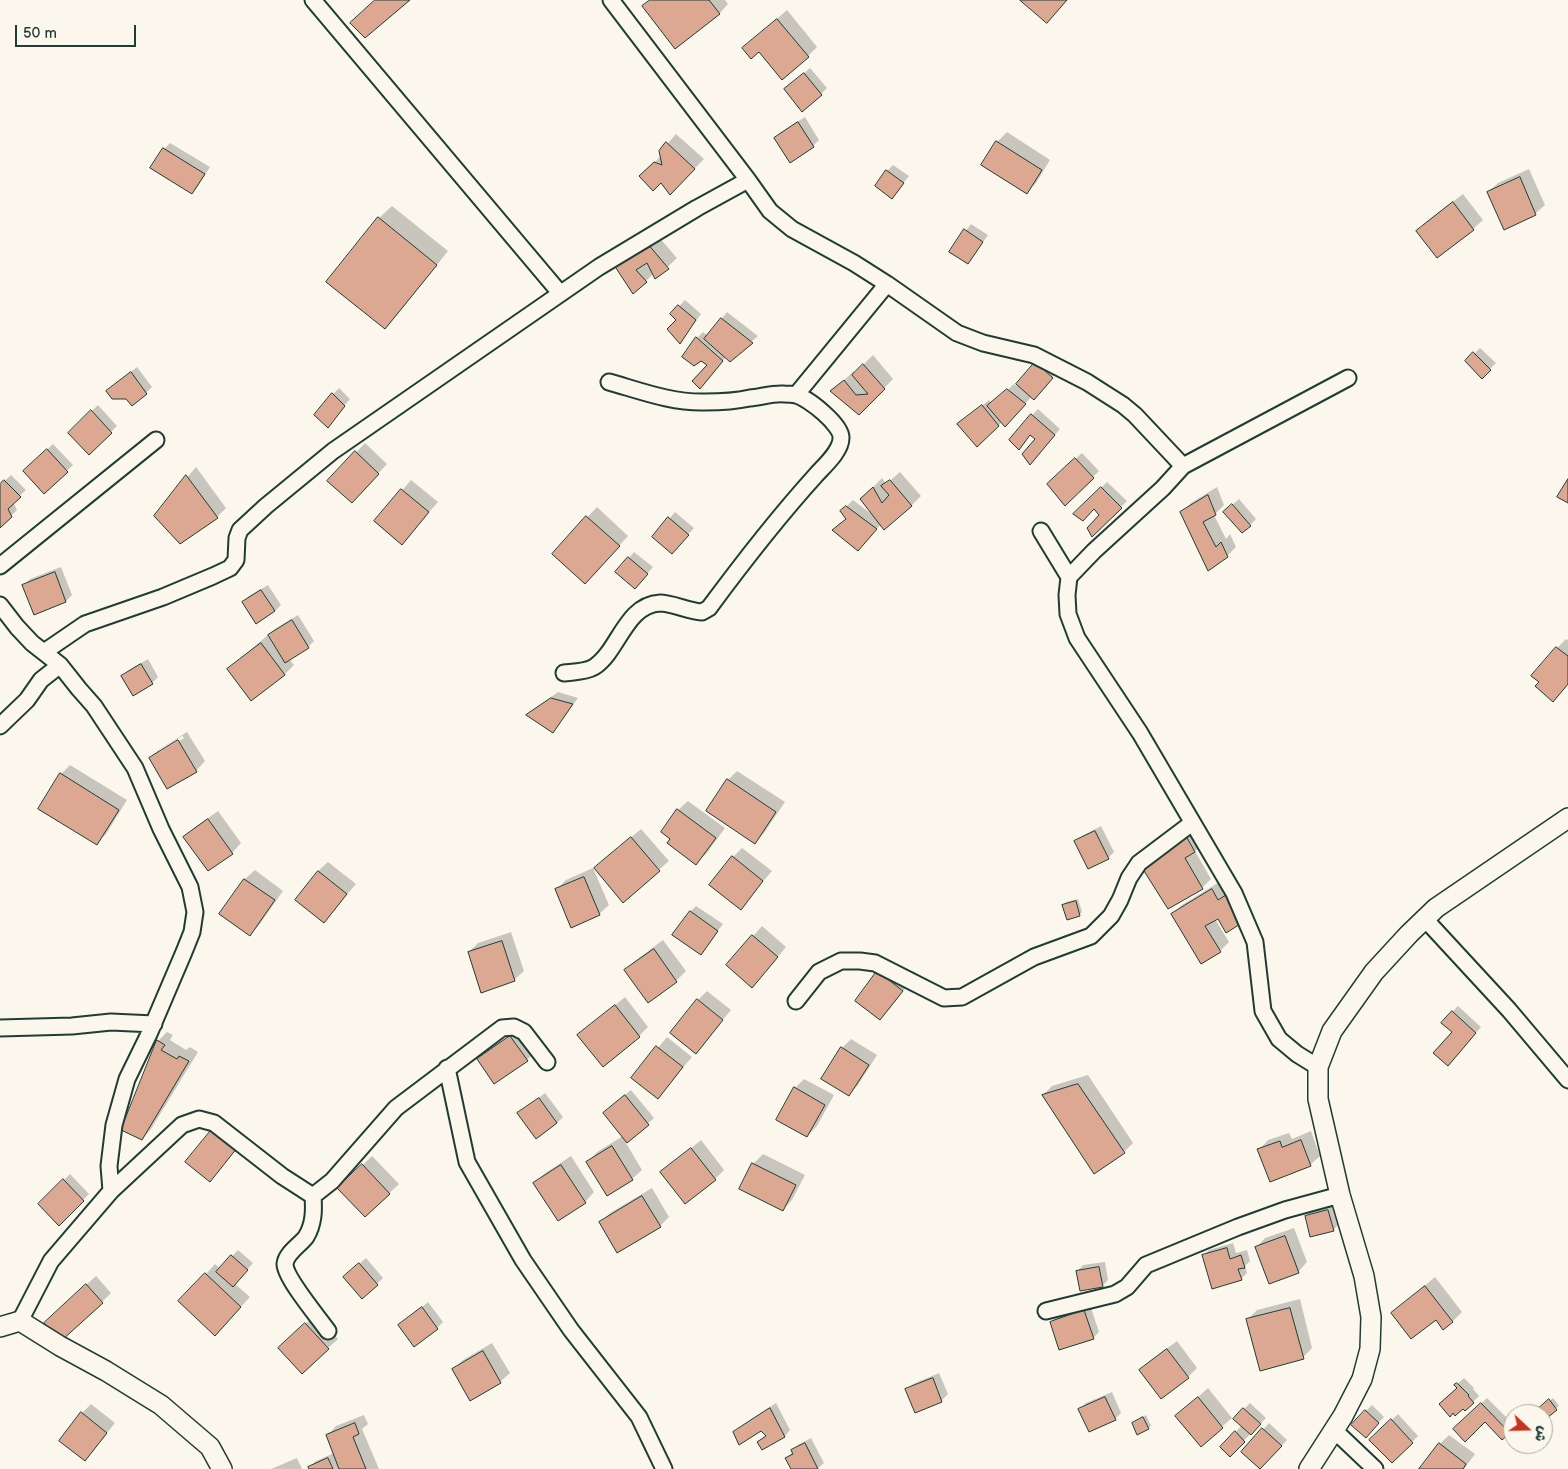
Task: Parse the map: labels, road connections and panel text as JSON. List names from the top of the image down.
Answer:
{
  "scale_bar": "50 m",
  "north": "right"
}
